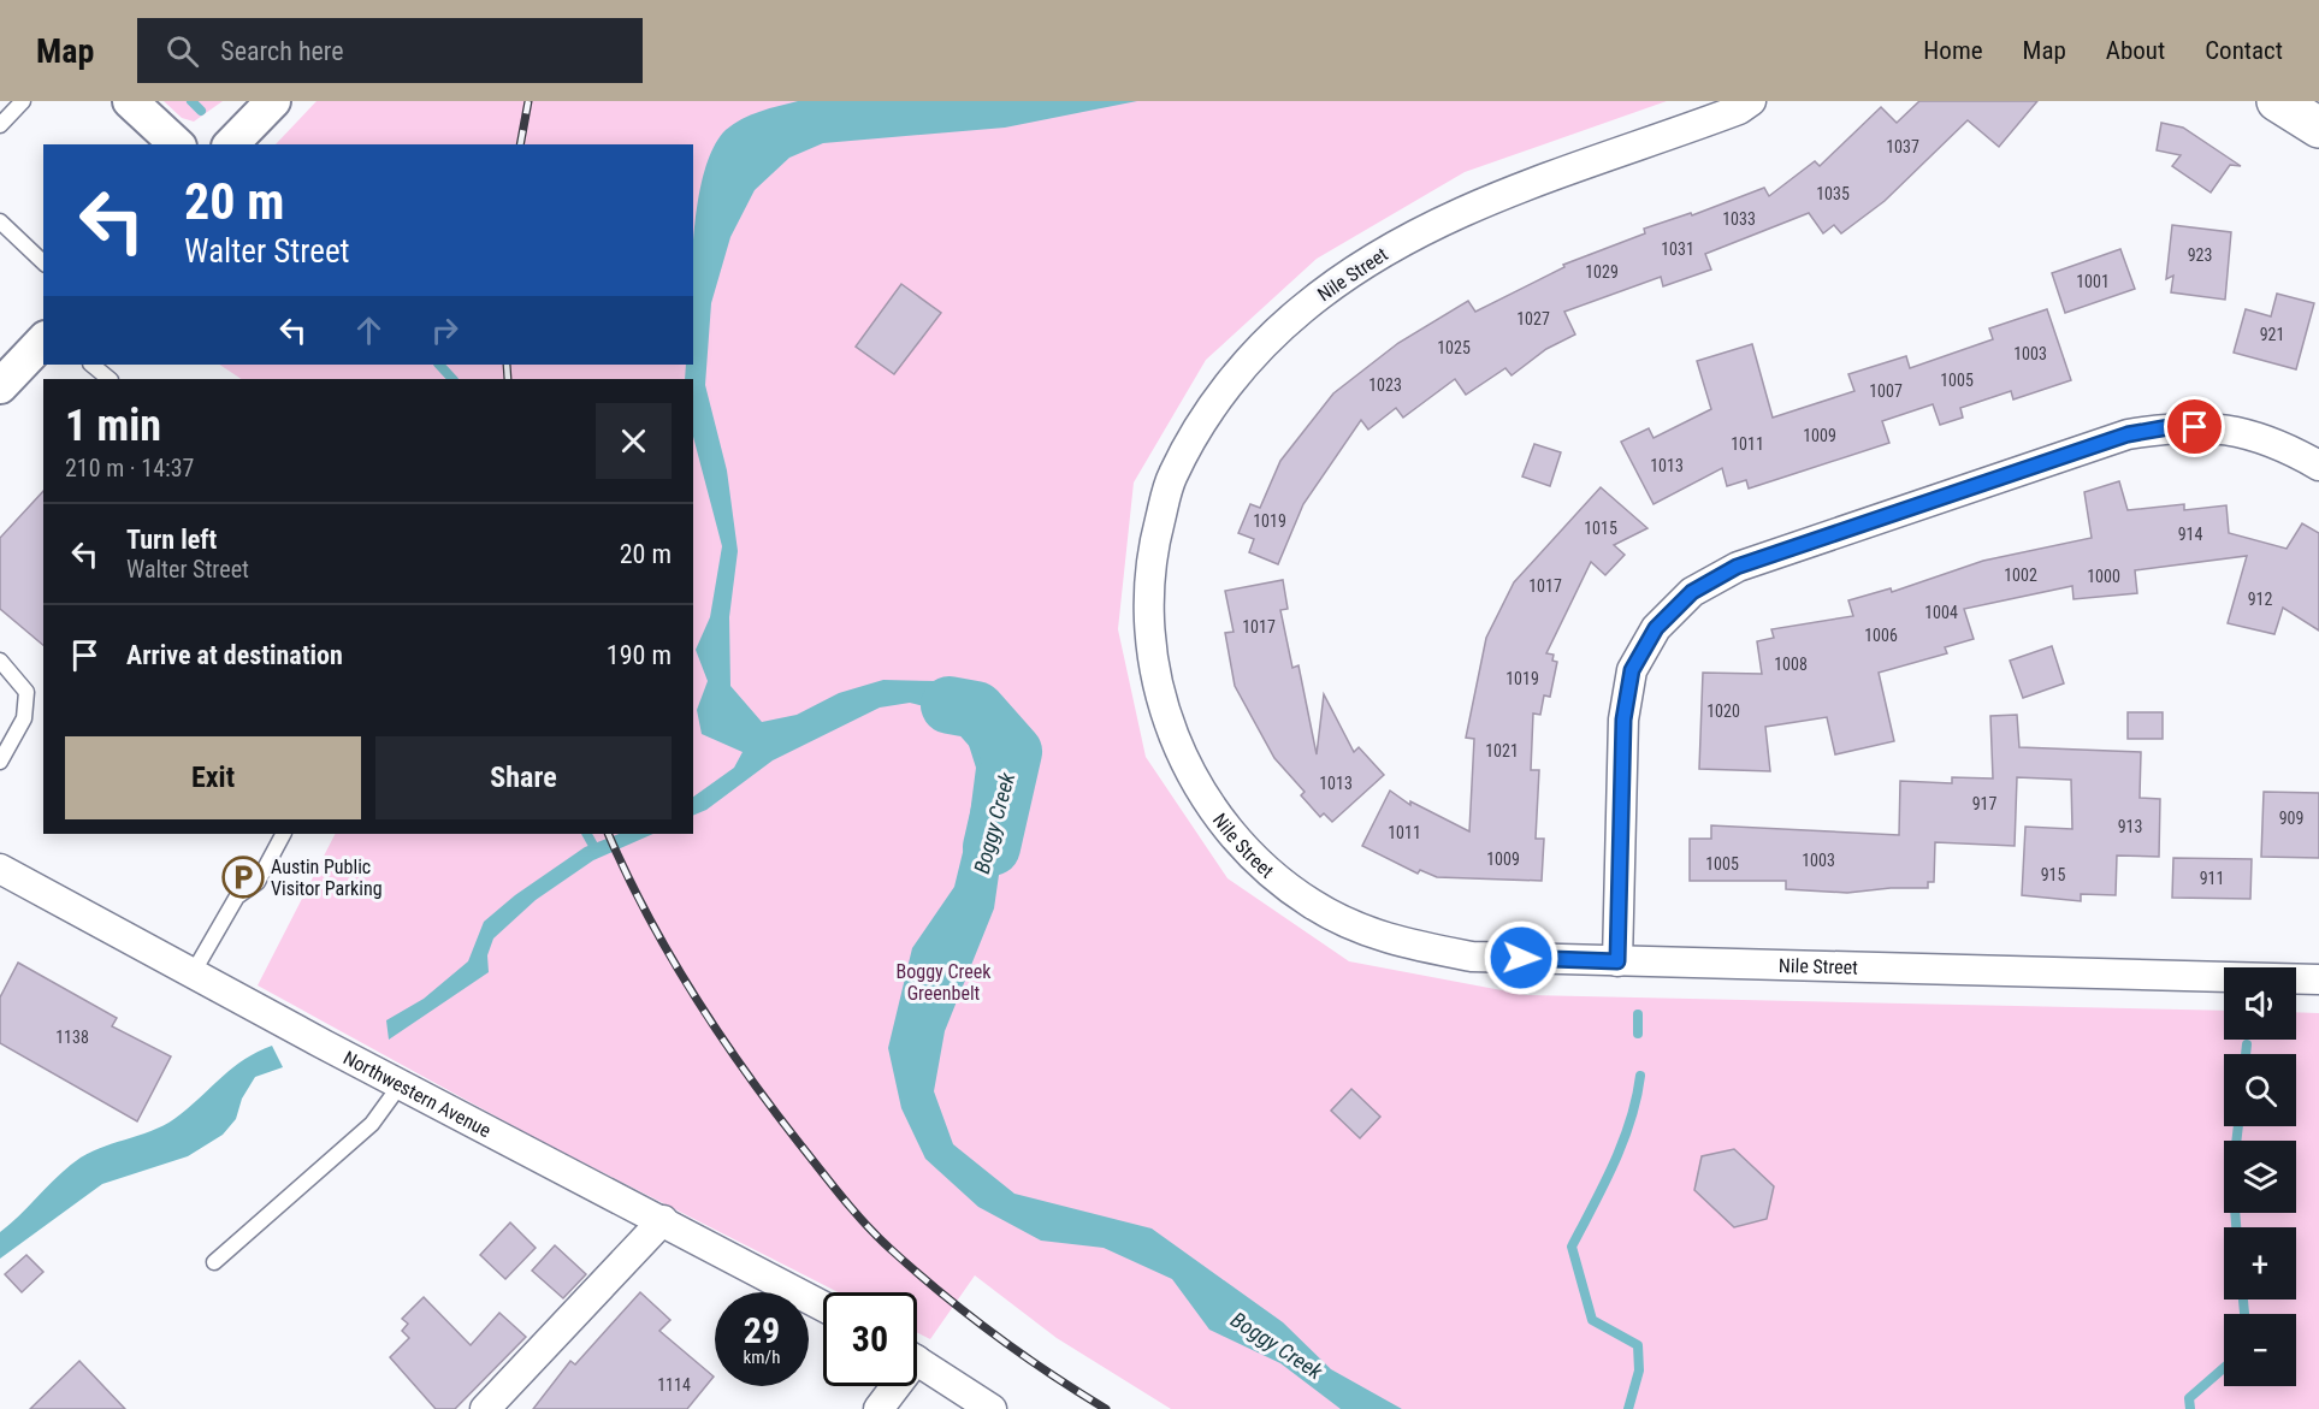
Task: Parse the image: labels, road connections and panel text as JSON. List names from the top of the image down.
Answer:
{
  "streets": {
    "street": ["Nile Street", "Northwestern Avenue"]
  },
  "water": ["Boggy Creek"],
  "parks": ["Boggy Creek Greenbelt"],
  "places": {
    "parking": ["Austin Public Visitor Parking"]
  },
  "house_numbers": [
    "1037",
    "1035",
    "1033",
    "1031",
    "923",
    "1029",
    "1001",
    "1027",
    "921",
    "1025",
    "1003",
    "1005",
    "1023",
    "1007",
    "1009",
    "1011",
    "1013",
    "1019",
    "1015",
    "914",
    "1002",
    "1000",
    "1017",
    "912",
    "1004",
    "1017",
    "1006",
    "1008",
    "1019",
    "1020",
    "1021",
    "1013",
    "917",
    "909",
    "913",
    "1011",
    "1009",
    "1003",
    "1005",
    "915",
    "911",
    "1138",
    "1114"
  ],
  "page": {
    "header": "Map",
    "search": "Search here",
    "nav": [
      "Home",
      "Map",
      "About",
      "Contact"
    ],
    "turn": ["20 m", "Walter Street"],
    "heading": ["1 min", "210 m · 14:37"],
    "list": [
      {
        "name": "Turn left",
        "note": "Walter Street",
        "value": "20 m"
      },
      {
        "name": "Arrive at destination",
        "value": "190 m"
      }
    ],
    "buttons": ["Exit", "Share"],
    "map_buttons": ["+", "−"],
    "speed": "29 km/h",
    "limit": "30"
  }
}
